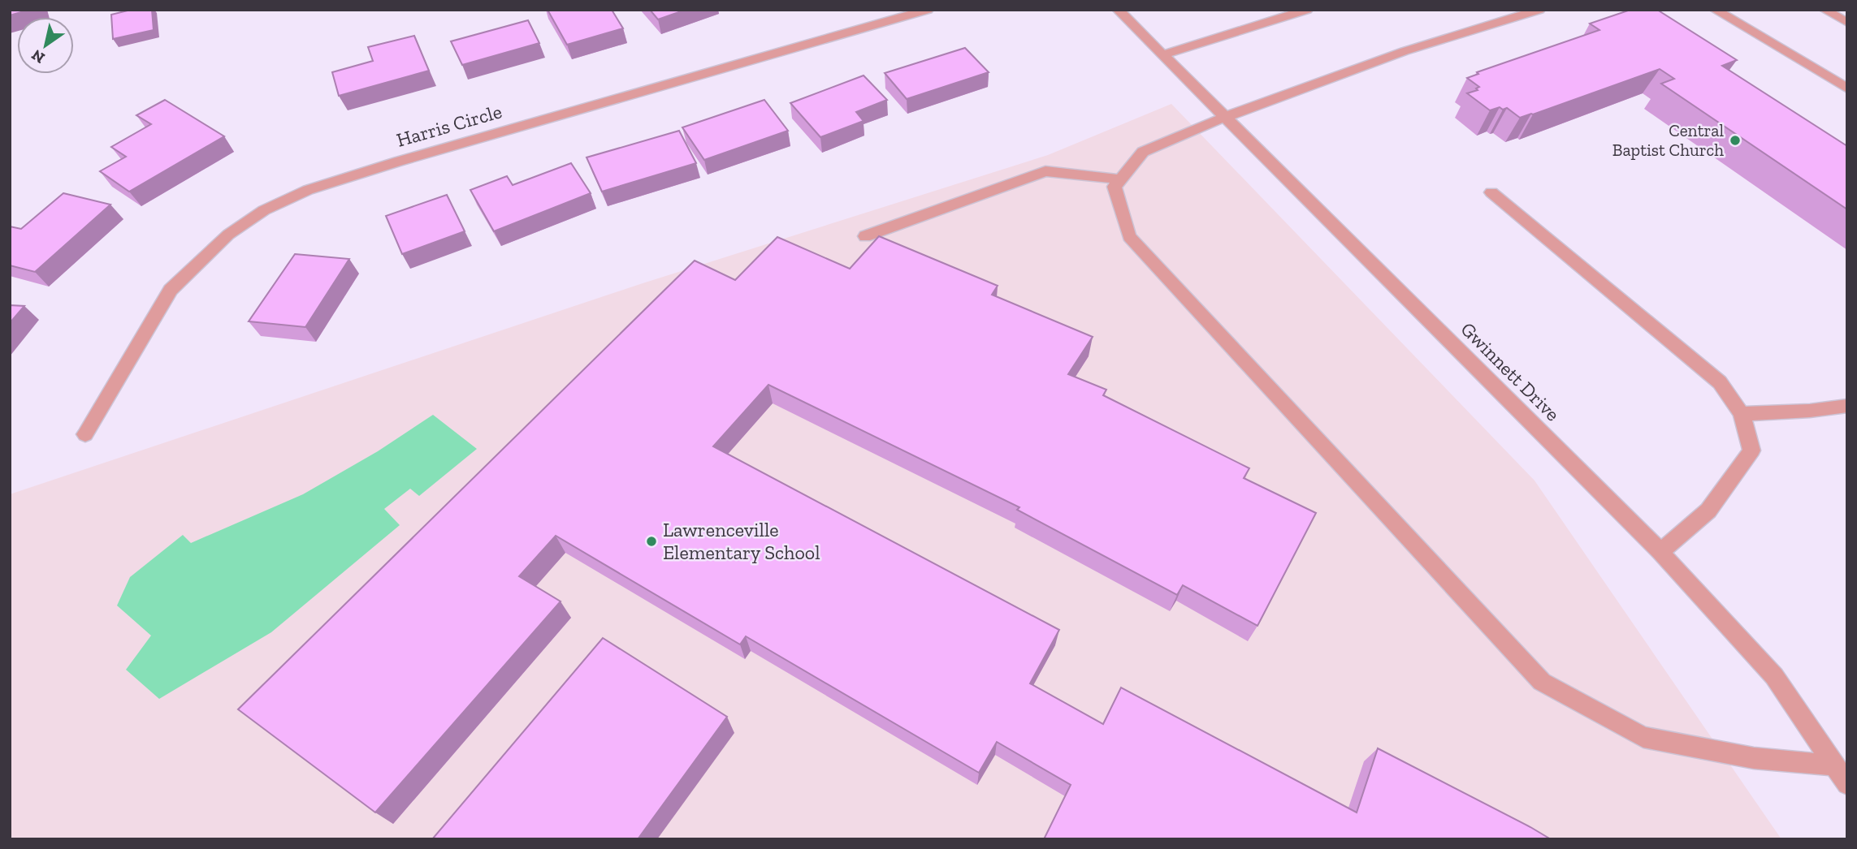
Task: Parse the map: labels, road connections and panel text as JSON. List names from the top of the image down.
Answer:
{
  "streets": {
    "street": ["Harris Circle", "Gwinnett Drive"]
  },
  "places": ["Central Baptist Church", "Lawrenceville Elementary School"],
  "north": "bottom left"
}
